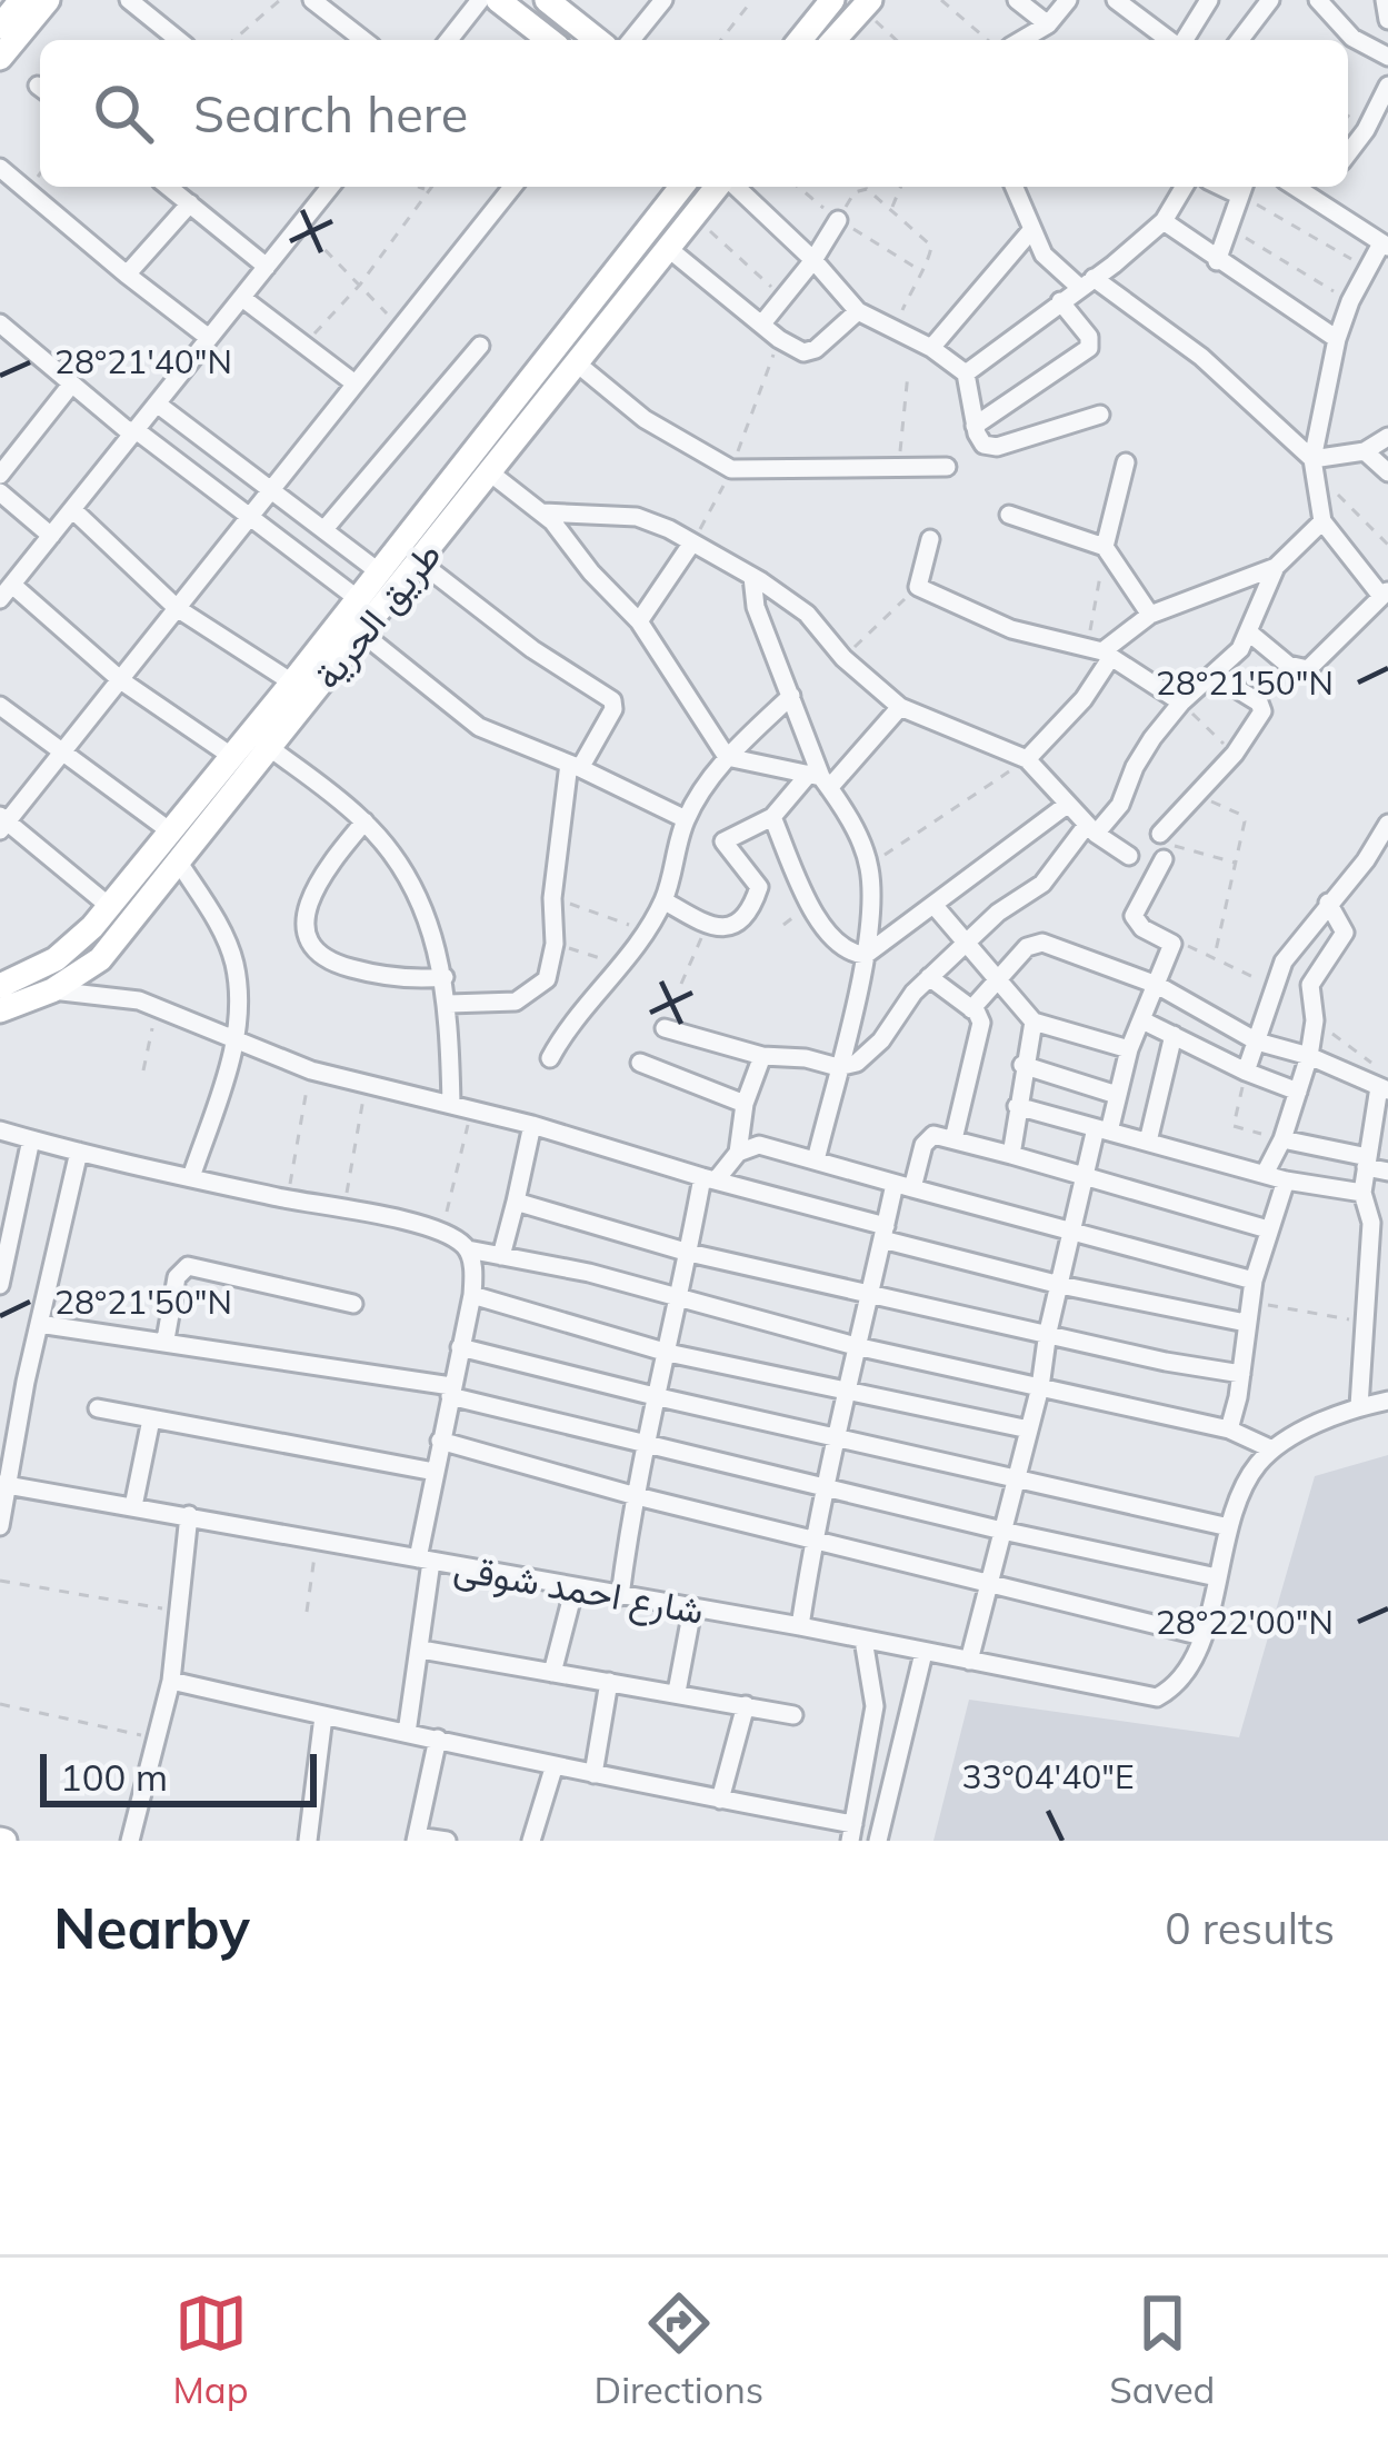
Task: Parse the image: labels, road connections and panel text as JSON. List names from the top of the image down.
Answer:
{
  "streets": {
    "main road": ["طريق الحرية"],
    "street": ["شارع احمد شوقى"]
  },
  "scale_bar": "100 m",
  "page": {
    "search": "Search here",
    "scale": "100 m",
    "heading": ["Nearby", "0 results"],
    "nav": ["Map", "Directions", "Saved"]
  },
  "coordinates": [
    "28°21'40\"N",
    "28°21'50\"N",
    "28°22'00\"N",
    "33°04'40\"E"
  ]
}
